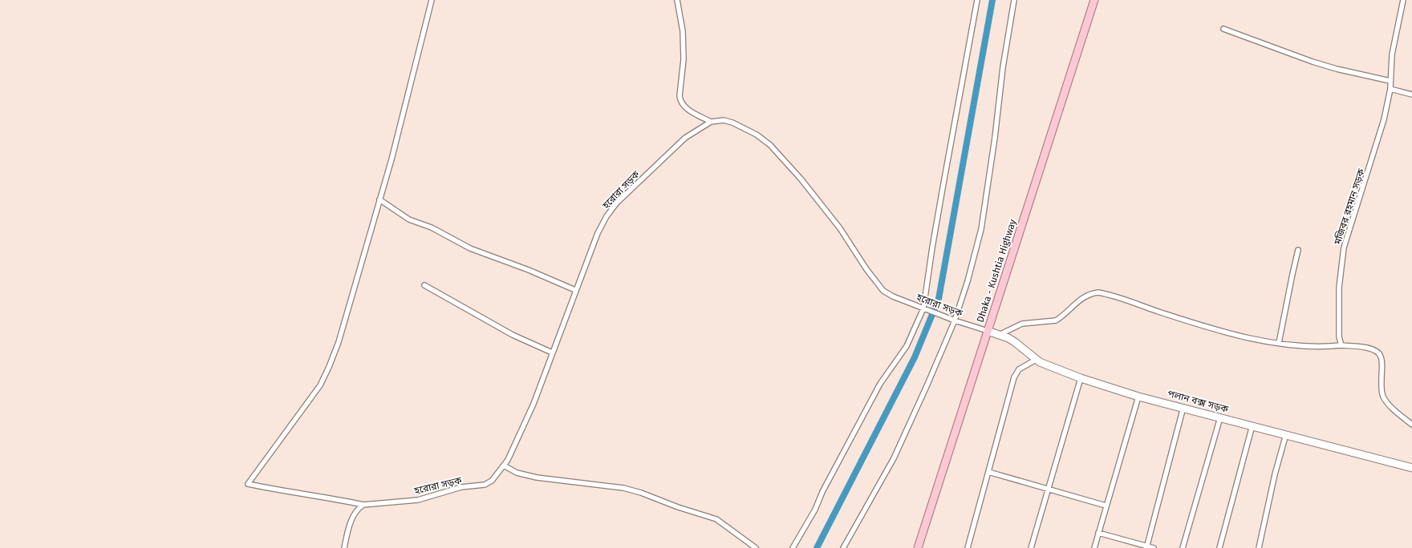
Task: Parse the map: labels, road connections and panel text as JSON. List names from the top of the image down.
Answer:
{
  "streets": {
    "main road": ["Dhaka - Kushtia Highway", "পলান বক্স সড়ক"],
    "street": ["হরোরা সড়ক", "মজিবর রহমান সড়ক"]
  },
  "crossings": [
    ["হরোরা সড়ক", "Dhaka - Kushtia Highway"],
    ["হরোরা সড়ক", "পলান বক্স সড়ক"],
    ["Dhaka - Kushtia Highway", "পলান বক্স সড়ক"]
  ]
}
